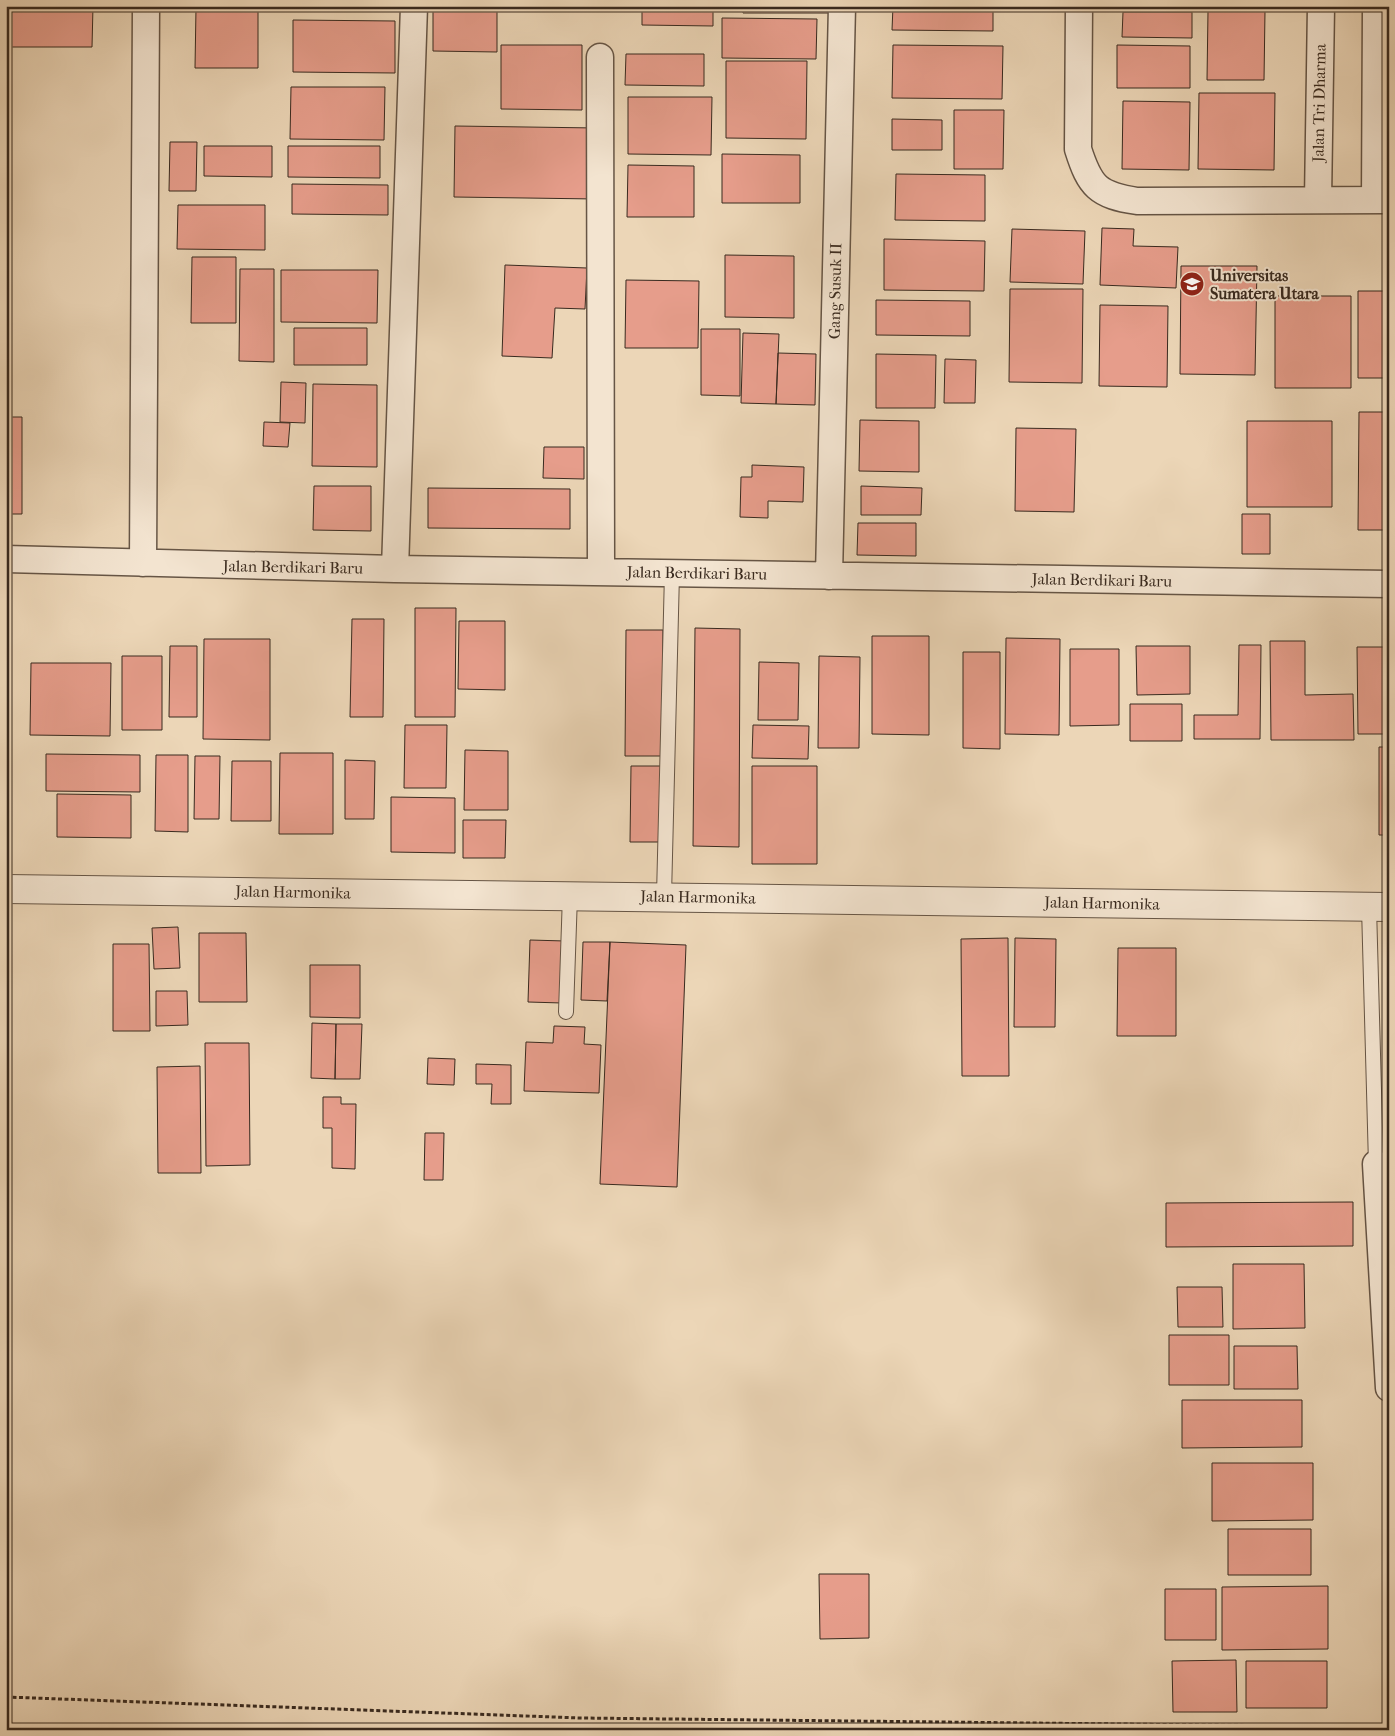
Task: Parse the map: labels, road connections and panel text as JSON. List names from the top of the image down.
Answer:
{
  "streets": {
    "street": [
      "Jalan Tri Dharma",
      "Gang Susuk II",
      "Jalan Berdikari Baru",
      "Jalan Harmonika"
    ]
  },
  "crossings": [
    ["Gang Susuk II", "Jalan Berdikari Baru"]
  ],
  "places": {
    "school or university": ["Universitas Sumatera Utara"]
  }
}
